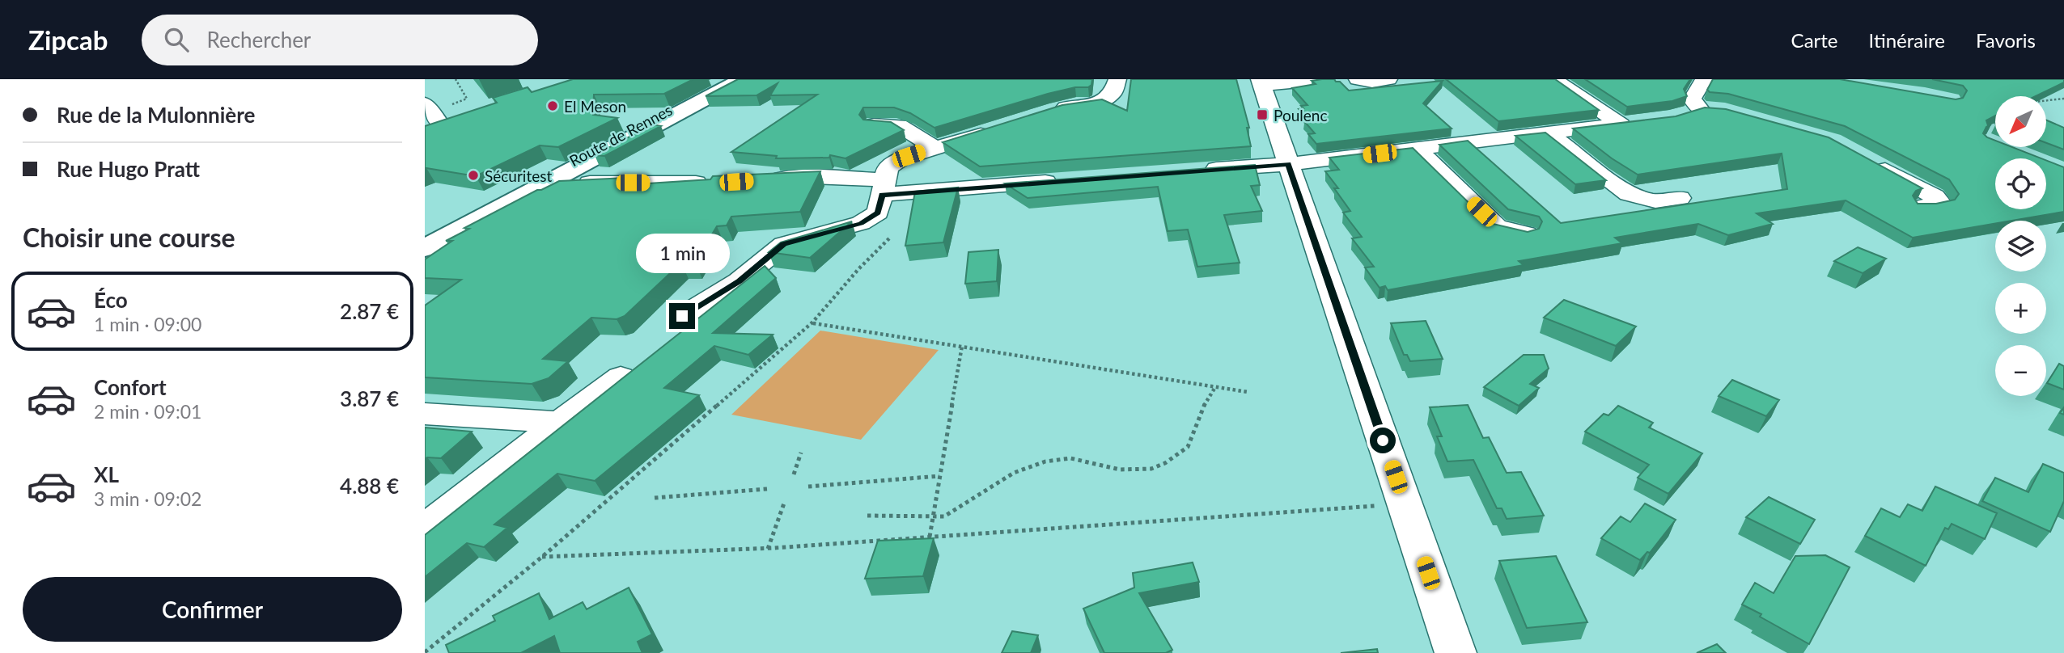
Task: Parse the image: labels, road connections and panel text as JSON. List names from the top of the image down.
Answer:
{
  "streets": {
    "main road": ["Route de Rennes"]
  },
  "places": {
    "other": ["El Meson", "Sécuritest"],
    "transit": ["Poulenc"]
  },
  "north": "bottom left",
  "page": {
    "header": "Zipcab",
    "search": "Rechercher",
    "nav": ["Carte", "Itinéraire", "Favoris"],
    "banner": ["Rue de la Mulonnière", "Rue Hugo Pratt"],
    "map_buttons": ["+", "−"],
    "heading": "Choisir une course",
    "bubble": "1 min",
    "list": [
      {
        "name": "Éco",
        "note": "1 min · 09:00",
        "value": "2.87 €"
      },
      {
        "name": "Confort",
        "note": "2 min · 09:01",
        "value": "3.87 €"
      },
      {
        "name": "XL",
        "note": "3 min · 09:02",
        "value": "4.88 €"
      }
    ],
    "buttons": "Confirmer"
  }
}
